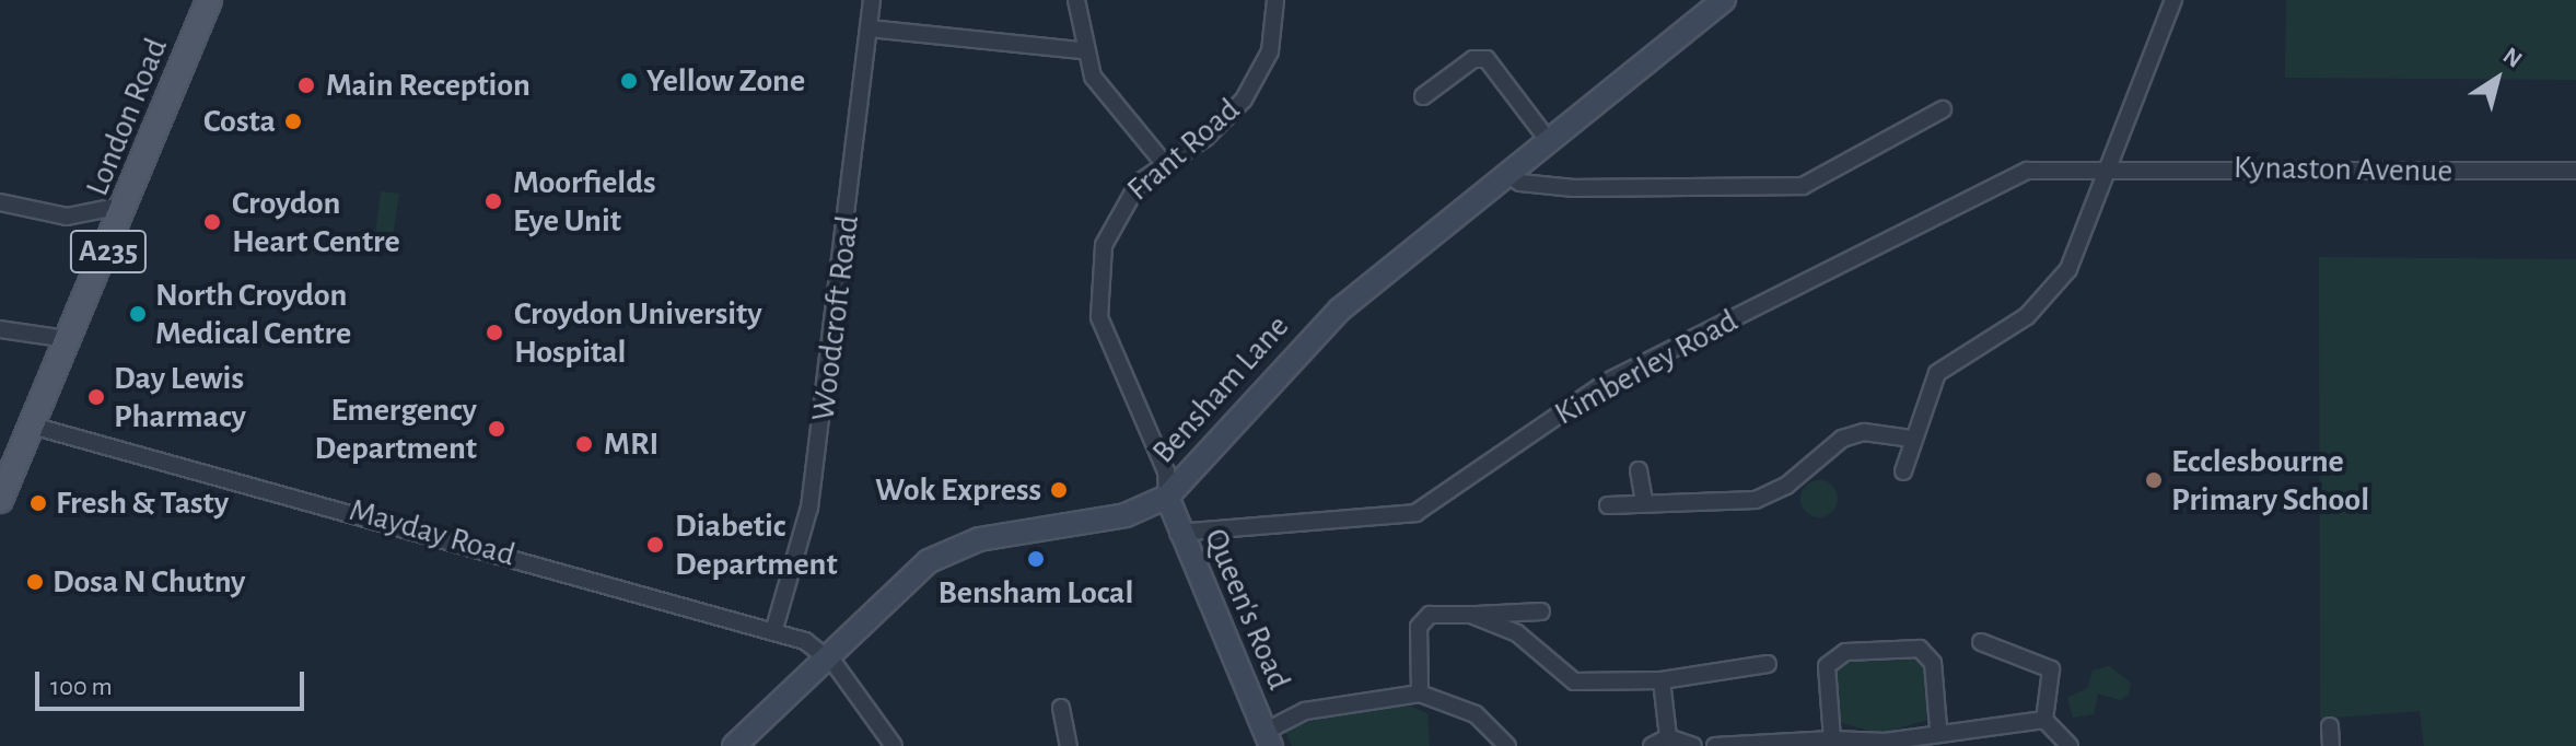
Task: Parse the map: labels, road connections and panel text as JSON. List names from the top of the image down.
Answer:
{
  "streets": {
    "main road": ["London Road", "A235"],
    "street": [
      "Frant Road",
      "Kynaston Avenue",
      "Woodcroft Road",
      "Kimberley Road",
      "Bensham Lane",
      "Mayday Road",
      "Queen's Road"
    ]
  },
  "crossings": [
    ["London Road", "Mayday Road"],
    ["Frant Road", "Bensham Lane"],
    ["Frant Road", "Queen's Road"],
    ["Kynaston Avenue", "Kimberley Road"],
    ["Woodcroft Road", "Mayday Road"],
    ["Kimberley Road", "Queen's Road"],
    ["Bensham Lane", "Mayday Road"],
    ["Bensham Lane", "Queen's Road"]
  ],
  "places": [
    "Yellow Zone",
    "Main Reception",
    "Costa",
    "Moorfields Eye Unit",
    "Croydon Heart Centre",
    "North Croydon Medical Centre",
    "Croydon University Hospital",
    "Day Lewis Pharmacy",
    "Emergency Department",
    "MRI",
    "Ecclesbourne Primary School",
    "Wok Express",
    "Fresh & Tasty",
    "Diabetic Department",
    "Bensham Local",
    "Dosa N Chutny"
  ],
  "scale_bar": "100 m",
  "north": "top right"
}
